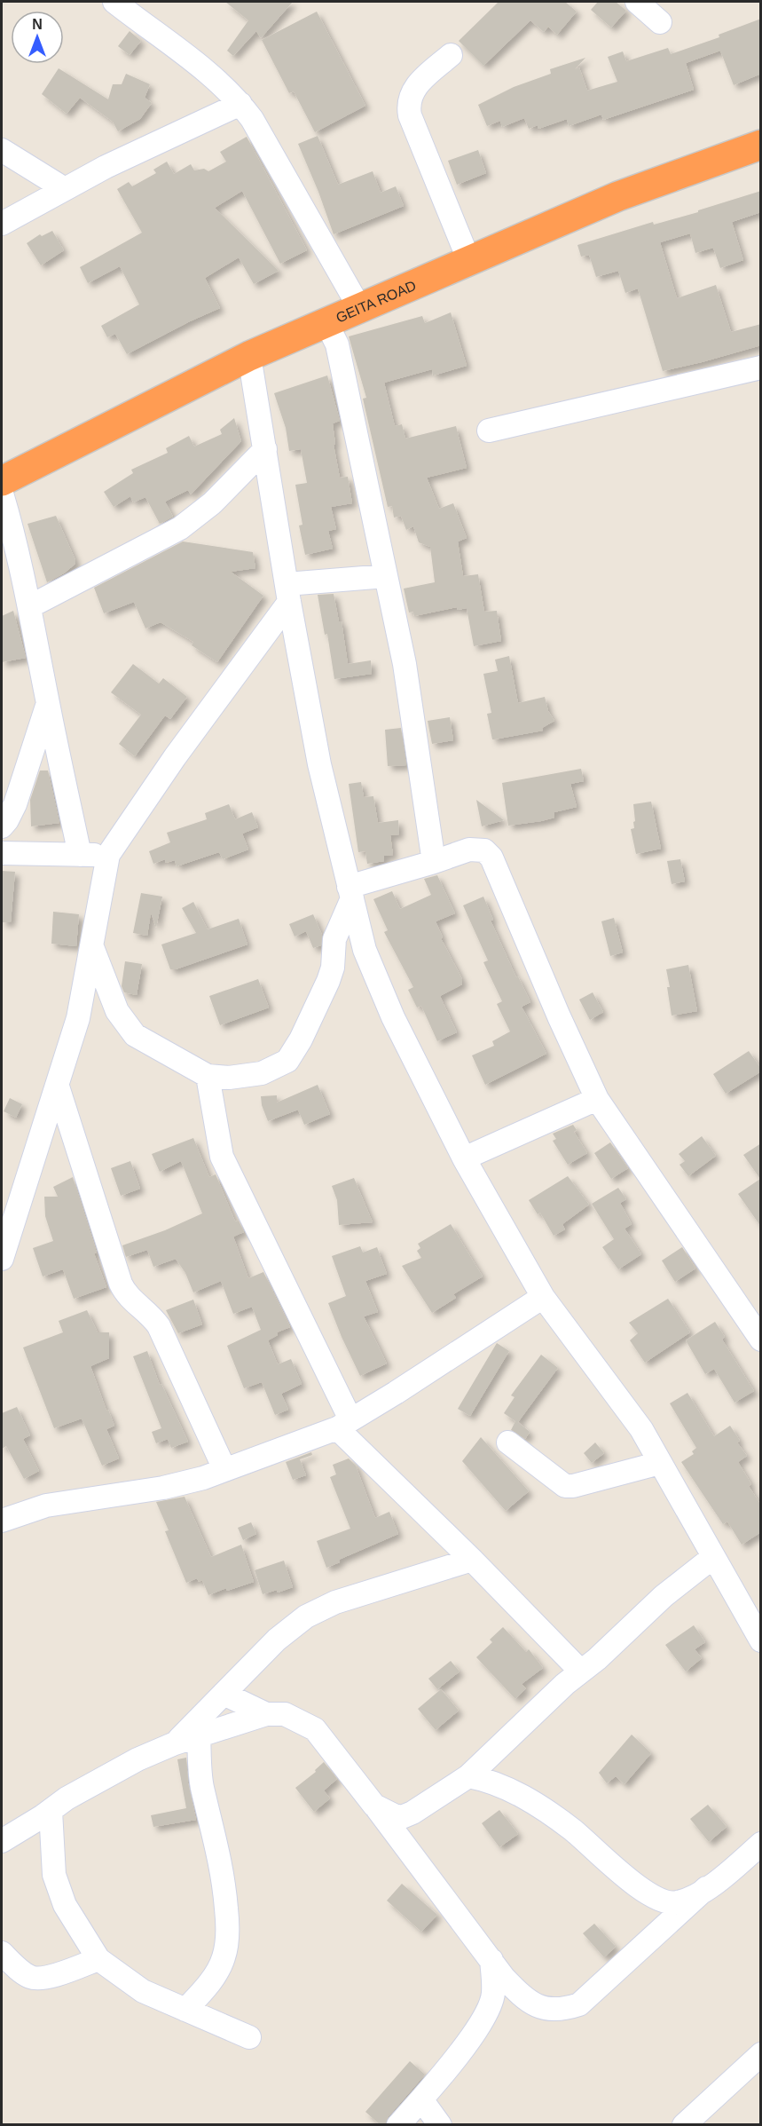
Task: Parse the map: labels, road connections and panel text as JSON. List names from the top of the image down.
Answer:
{
  "streets": {
    "highway": ["GEITA ROAD"]
  },
  "north": "top"
}
